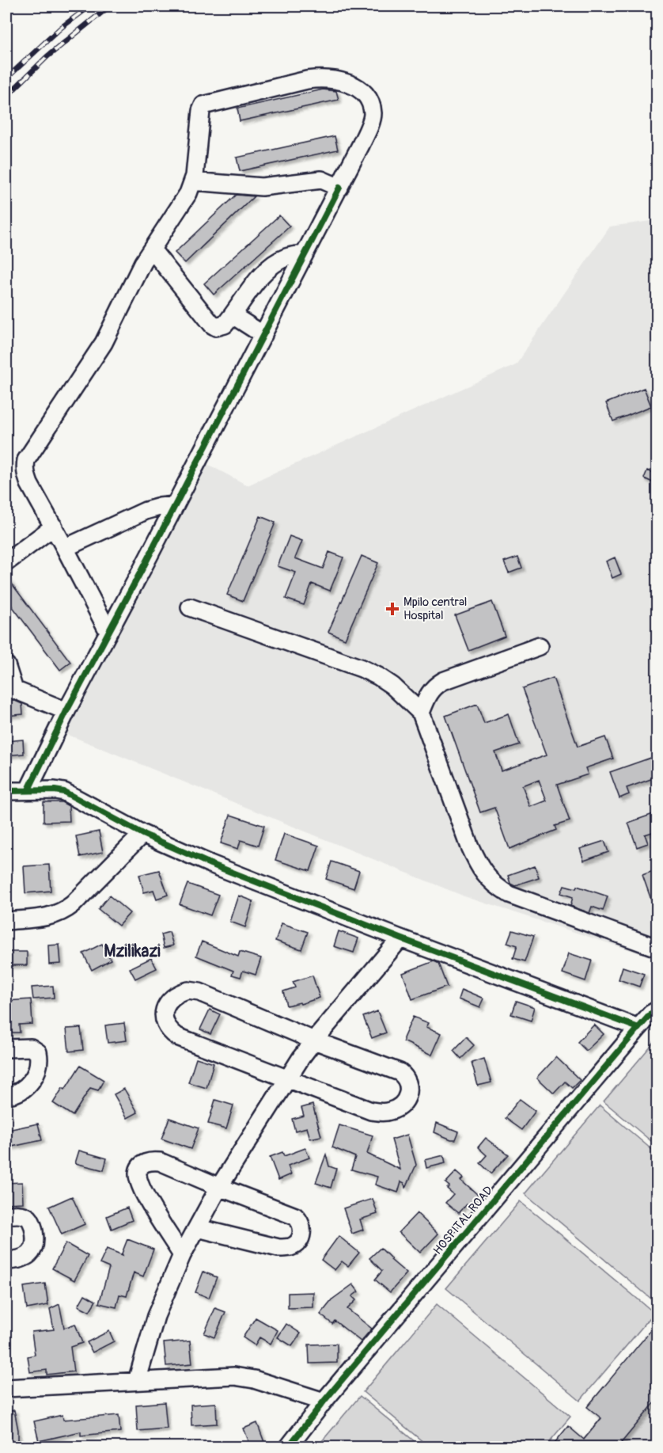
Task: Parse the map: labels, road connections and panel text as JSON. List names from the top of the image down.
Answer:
{
  "streets": {
    "street": ["HOSPITAL ROAD"]
  },
  "districts": ["Mzilikazi"],
  "places": {
    "health": ["Mpilo central Hospital"]
  }
}
